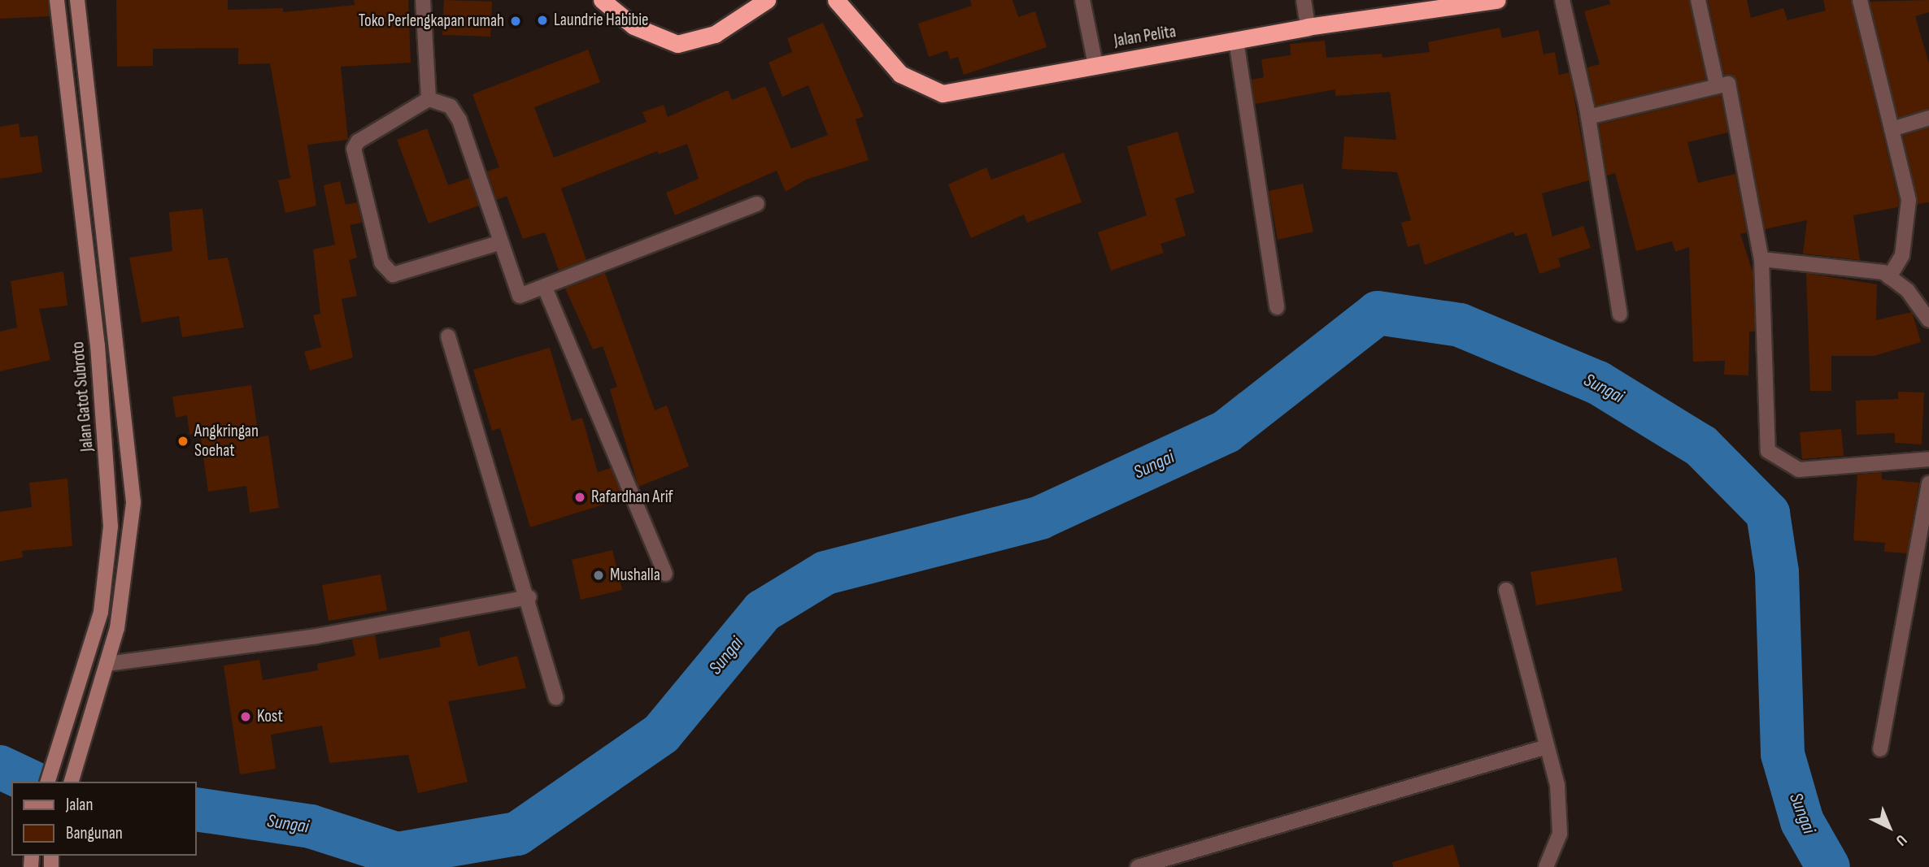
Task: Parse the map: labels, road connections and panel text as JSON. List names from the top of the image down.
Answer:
{
  "streets": {
    "highway": ["Jalan Pelita"],
    "street": ["Jalan Gatot Subroto"]
  },
  "water": ["Sungai"],
  "places": [
    "Laundrie Habibie",
    "Toko Perlengkapan rumah",
    "Angkringan Soehat",
    "Rafardhan Arif",
    "Mushalla",
    "Kost"
  ],
  "legend": ["Jalan", "Bangunan"],
  "north": "bottom right"
}
